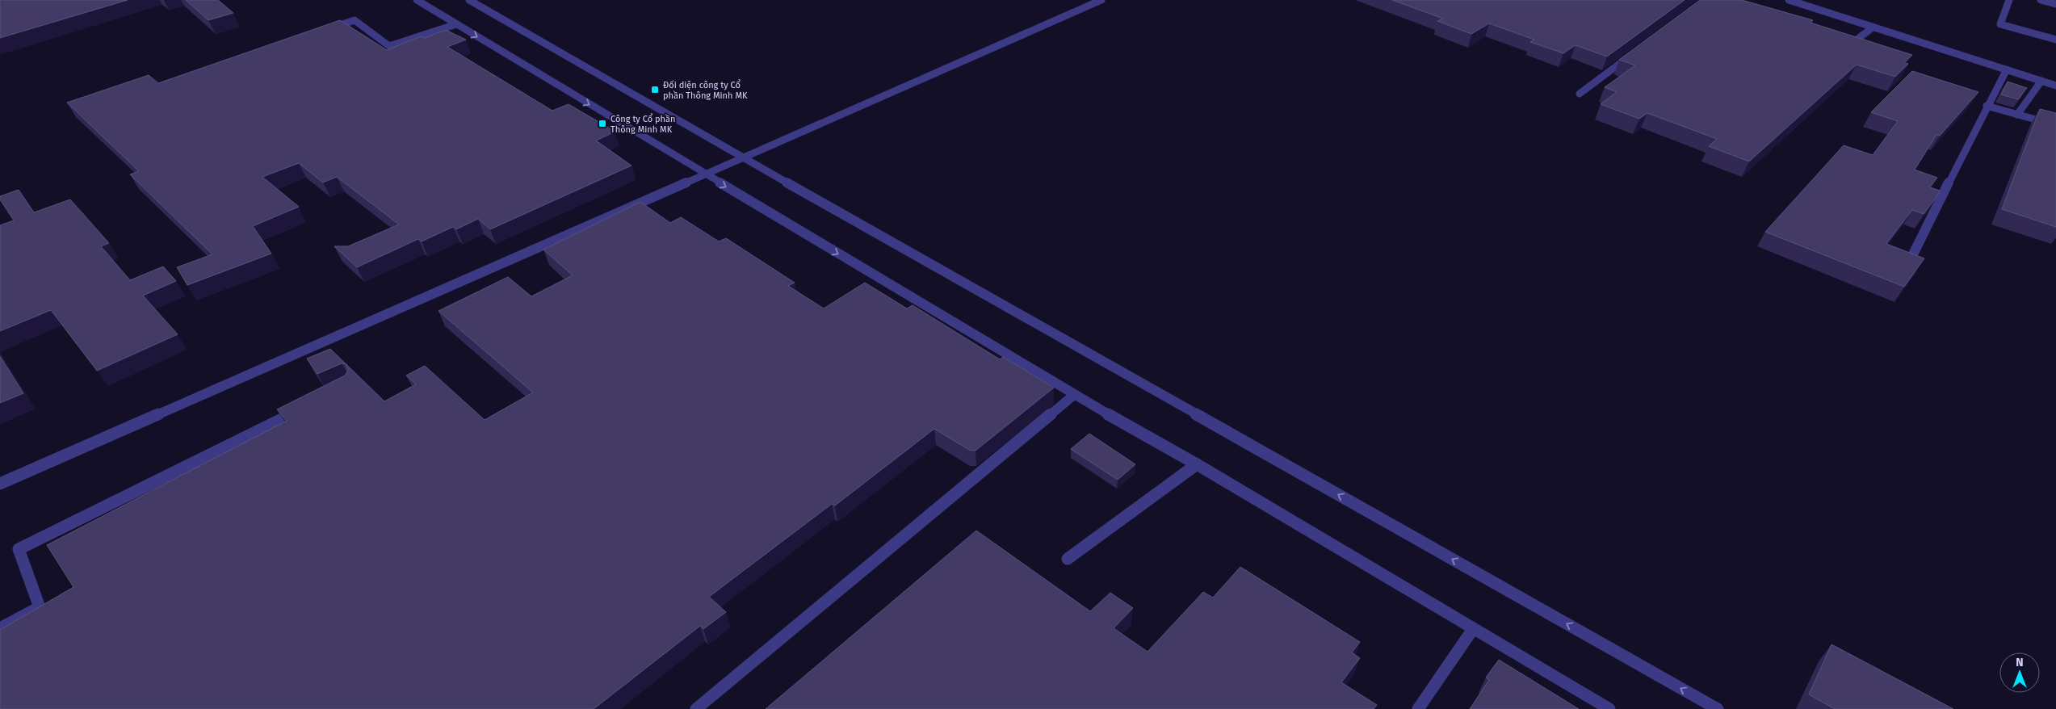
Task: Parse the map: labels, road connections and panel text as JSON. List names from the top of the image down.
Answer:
{
  "places": {
    "transit": ["Đối diện công ty Cổ phần Thông Minh MK", "Công ty Cổ phần Thông Minh MK"]
  },
  "north": "top"
}
